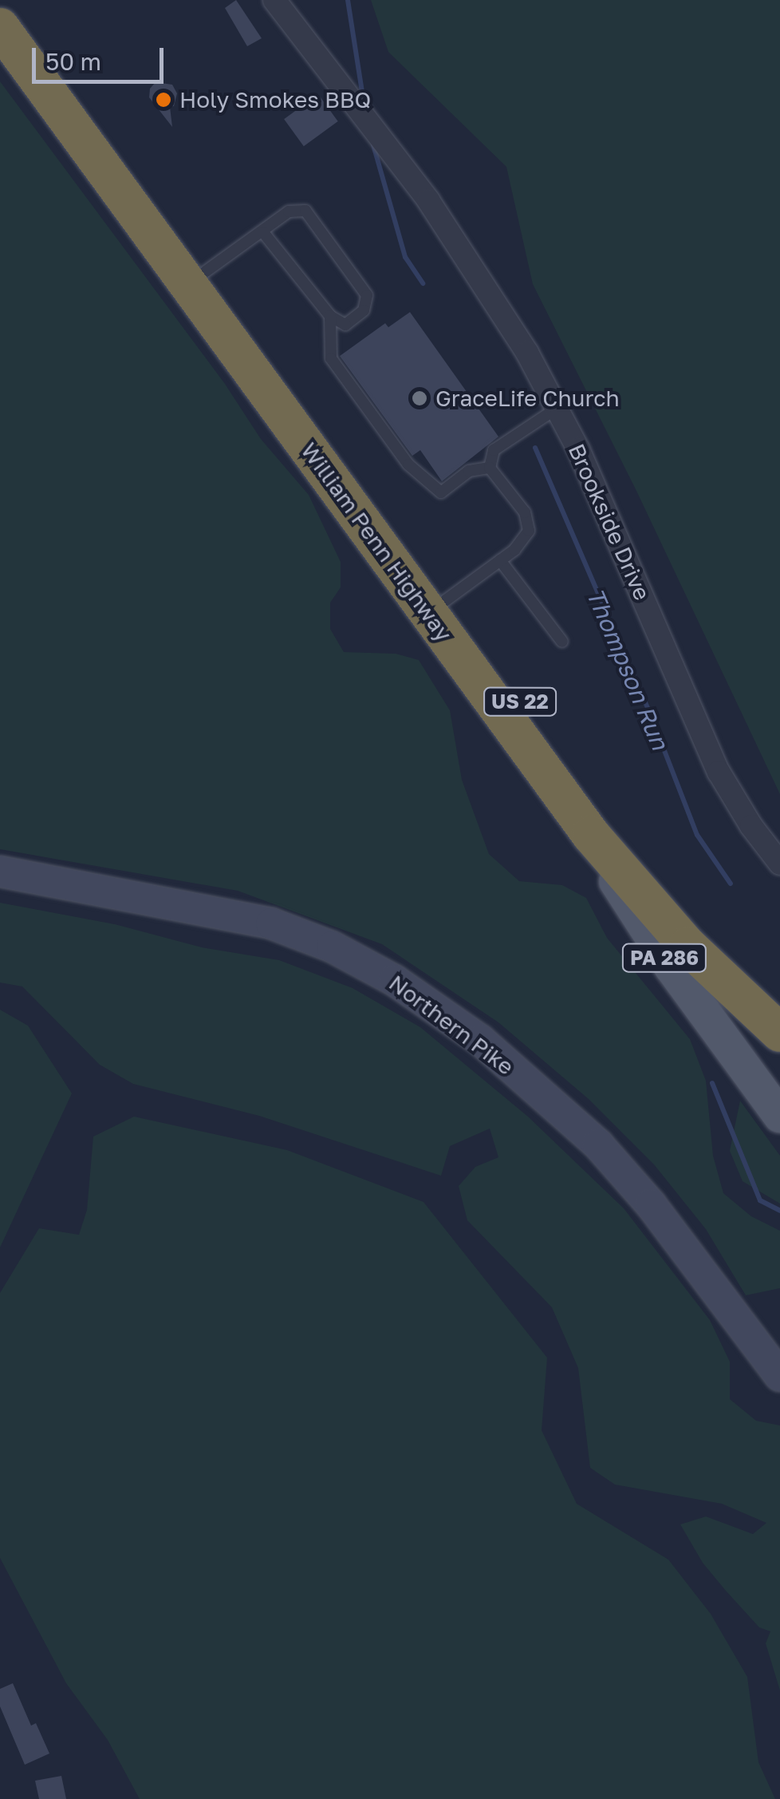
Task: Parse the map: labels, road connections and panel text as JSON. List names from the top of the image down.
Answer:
{
  "streets": {
    "highway": ["William Penn Highway", "US 22"],
    "main road": ["PA 286", "Northern Pike"],
    "street": ["Brookside Drive"]
  },
  "crossings": [
    ["William Penn Highway", "PA 286"]
  ],
  "water": ["Thompson Run"],
  "places": ["Holy Smokes BBQ", "GraceLife Church"],
  "scale_bar": "50 m"
}
